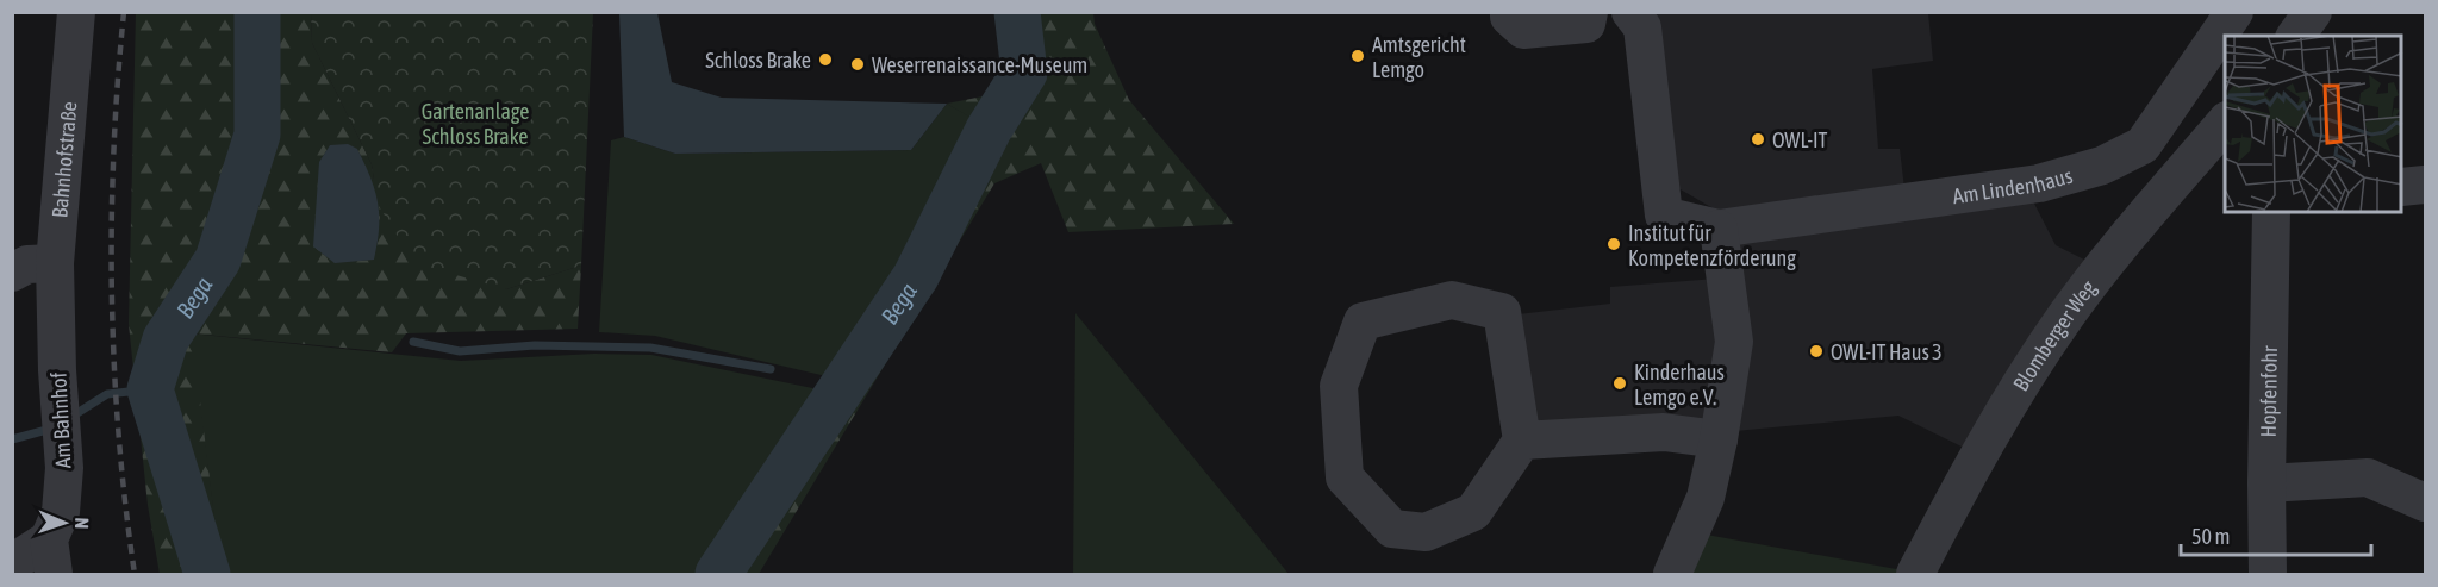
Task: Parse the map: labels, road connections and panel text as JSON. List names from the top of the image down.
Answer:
{
  "streets": {
    "street": [
      "Bahnhofstraße",
      "Am Lindenhaus",
      "Blomberger Weg",
      "Hopfenfohr",
      "Am Bahnhof"
    ]
  },
  "crossings": [
    ["Bahnhofstraße", "Am Bahnhof"]
  ],
  "water": ["Bega"],
  "parks": ["Gartenanlage Schloss Brake"],
  "places": [
    "Amtsgericht Lemgo",
    "Schloss Brake",
    "Weserrenaissance-Museum",
    "OWL-IT",
    "Institut für Kompetenzförderung",
    "OWL-IT Haus 3",
    "Kinderhaus Lemgo e.V."
  ],
  "scale_bar": "50 m",
  "north": "right"
}
